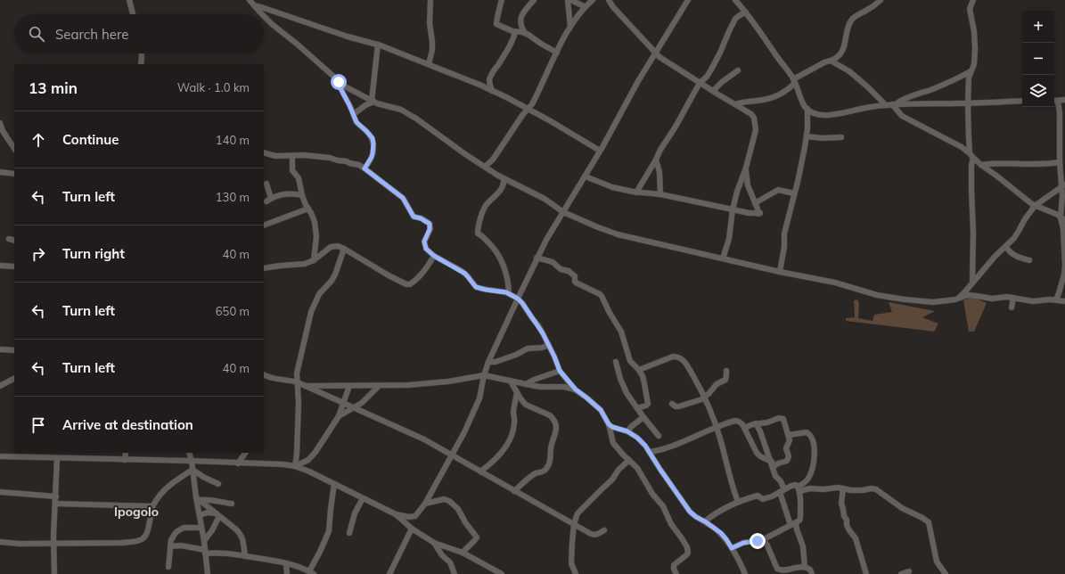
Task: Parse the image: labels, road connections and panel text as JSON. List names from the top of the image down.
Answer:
{
  "districts": ["Ipogolo"],
  "page": {
    "map_buttons": ["+", "−"],
    "search": "Search here",
    "heading": ["13 min", "Walk · 1.0 km"],
    "list": [
      ["Continue", "140 m"],
      ["Turn left", "130 m"],
      ["Turn right", "40 m"],
      ["Turn left", "650 m"],
      ["Turn left", "40 m"],
      "Arrive at destination"
    ]
  }
}
